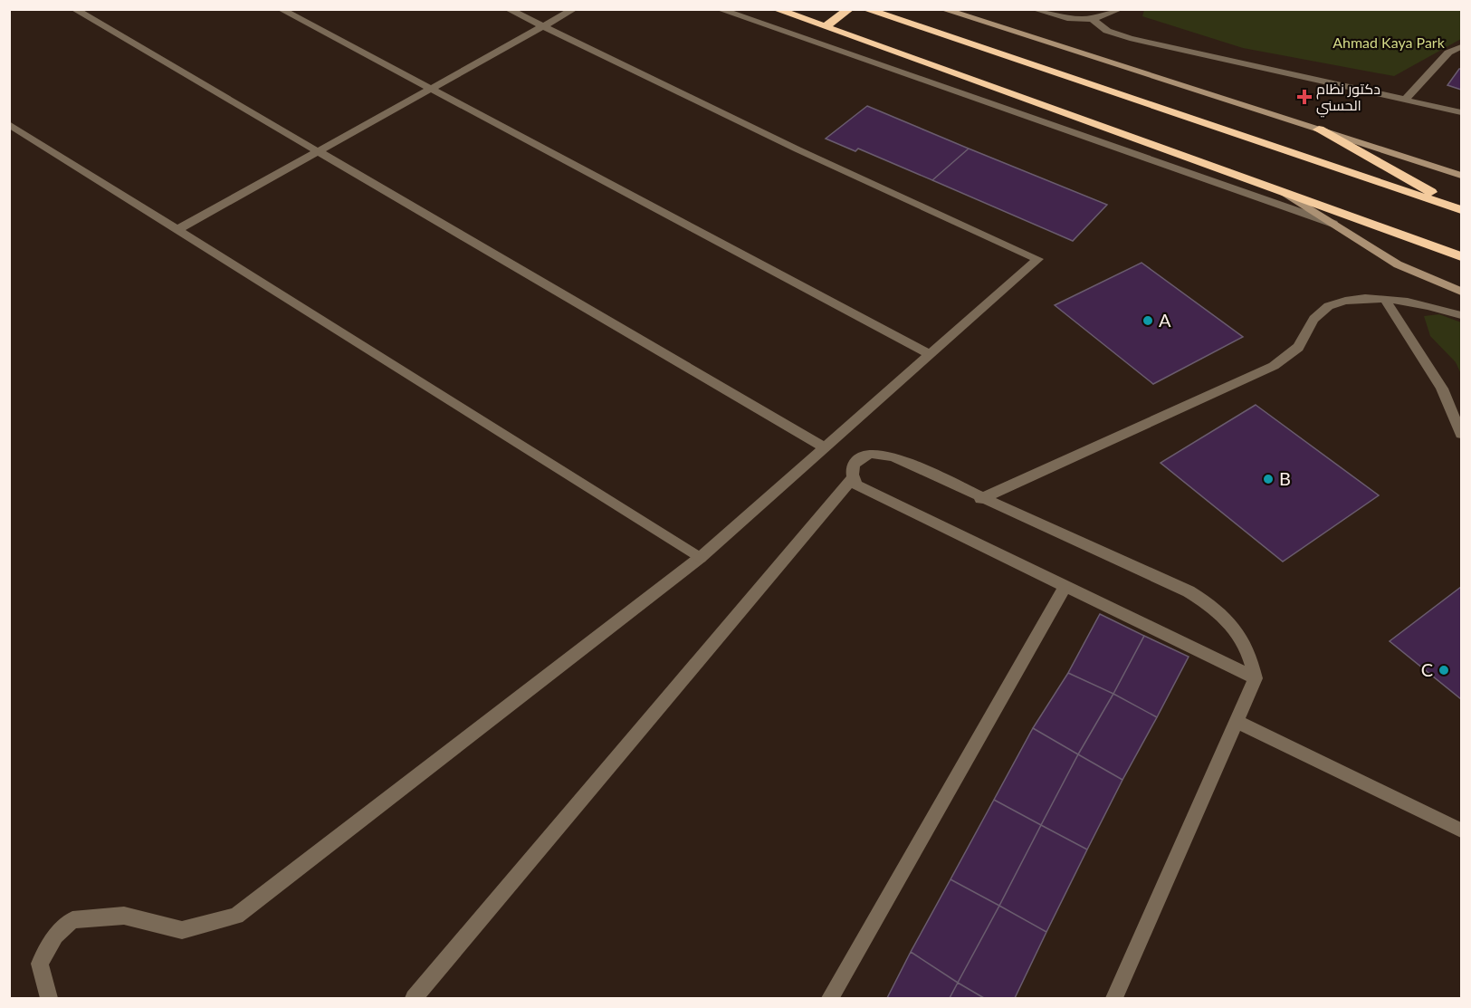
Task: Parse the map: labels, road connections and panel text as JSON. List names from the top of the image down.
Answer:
{
  "parks": ["Ahmad Kaya Park"],
  "places": {
    "health": ["دكتور نظام الحسني"],
    "other": ["A", "B", "C"]
  }
}
